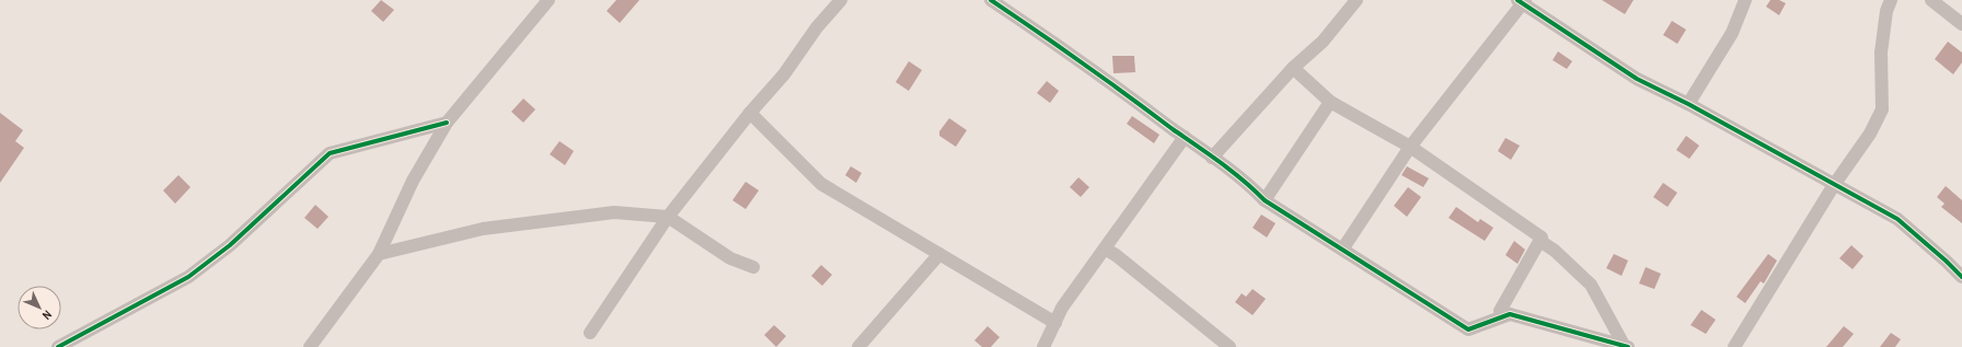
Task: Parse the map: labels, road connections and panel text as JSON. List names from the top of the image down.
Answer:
{
  "north": "bottom right"
}
